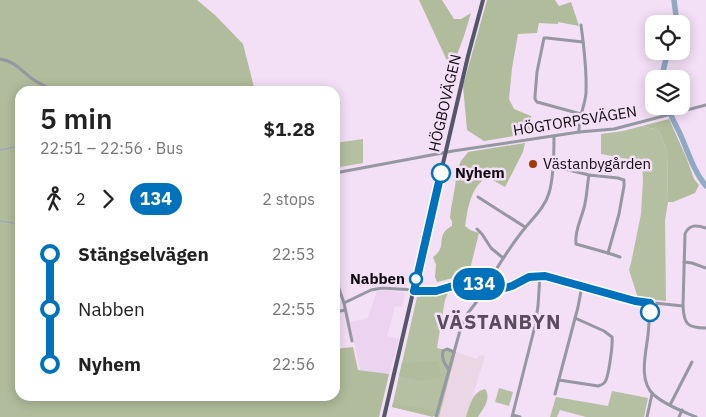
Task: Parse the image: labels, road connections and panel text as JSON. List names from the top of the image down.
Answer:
{
  "streets": {
    "main road": ["HÖGBOVÄGEN"],
    "street": ["HÖGTORPSVÄGEN"]
  },
  "crossings": [
    ["HÖGBOVÄGEN", "HÖGTORPSVÄGEN"]
  ],
  "districts": ["VÄSTANBYN"],
  "places": ["Västanbygården", "Nyhem", "Nabben"],
  "lines": ["bus line 134"],
  "page": {
    "on_map": "134",
    "heading": ["5 min", "22:51 – 22:56 · Bus", "$1.28"],
    "legs": ["2", "134", "2 stops"],
    "list": [
      {
        "name": "Stängselvägen",
        "value": "22:53"
      },
      {
        "name": "Nabben",
        "value": "22:55"
      },
      {
        "name": "Nyhem",
        "value": "22:56"
      }
    ]
  }
}
